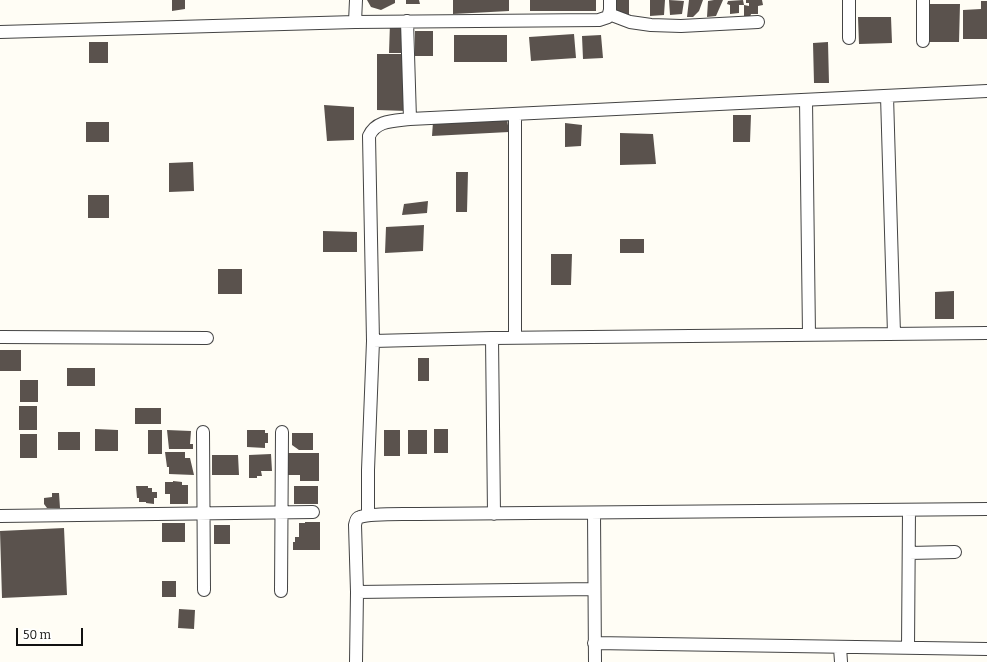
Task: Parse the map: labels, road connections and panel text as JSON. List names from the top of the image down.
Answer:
{
  "scale_bar": "50 m"
}
